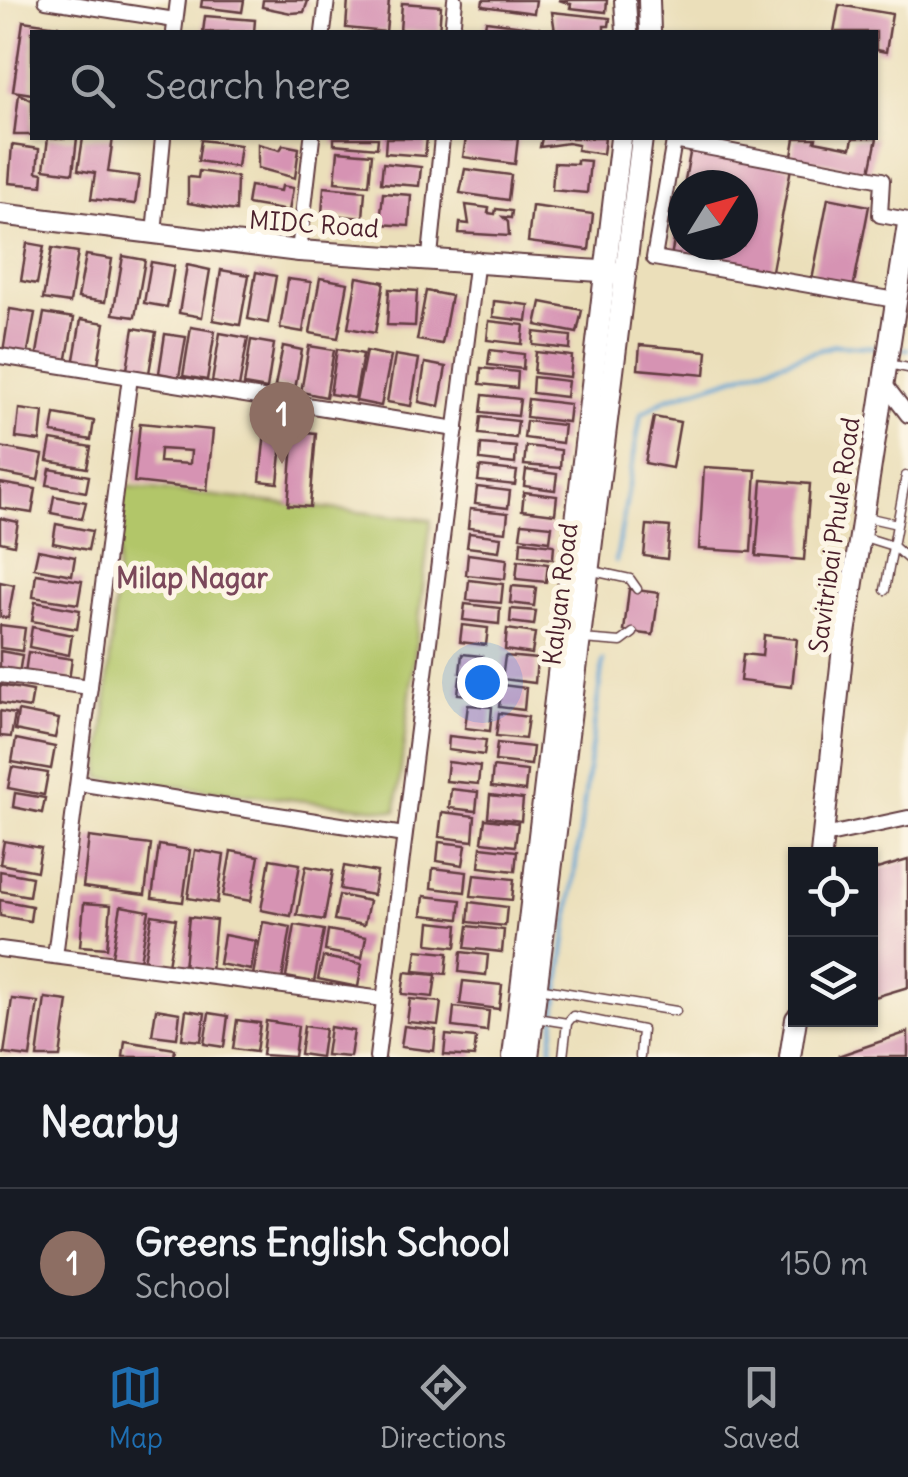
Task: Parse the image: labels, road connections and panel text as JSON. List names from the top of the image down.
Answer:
{
  "streets": {
    "main road": ["MIDC Road", "Savitribai Phule Road", "Kalyan Road"]
  },
  "crossings": [
    ["MIDC Road", "Kalyan Road"]
  ],
  "districts": ["Milap Nagar"],
  "north": "top right",
  "page": {
    "search": "Search here",
    "pins": "1",
    "heading": "Nearby",
    "list": [
      {
        "mark": "1",
        "name": "Greens English School",
        "note": "School",
        "value": "150 m"
      }
    ],
    "nav": ["Map", "Directions", "Saved"]
  }
}
